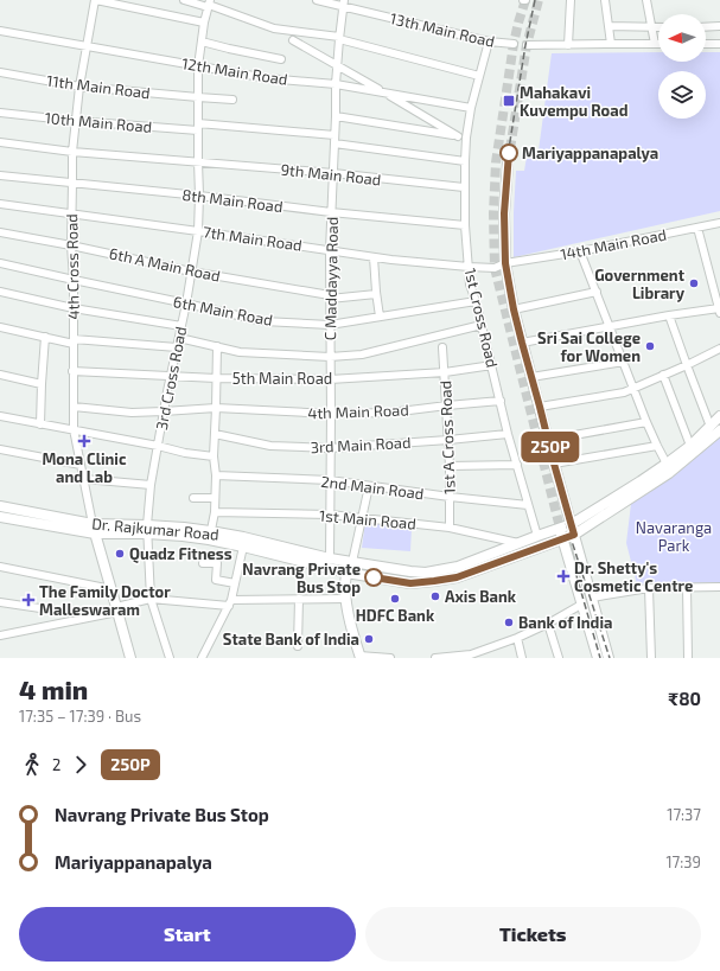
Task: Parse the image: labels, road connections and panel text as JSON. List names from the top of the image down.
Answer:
{
  "streets": {
    "main road": ["Dr. Rajkumar Road"],
    "street": [
      "13th Main Road",
      "12th Main Road",
      "11th Main Road",
      "10th Main Road",
      "9th Main Road",
      "8th Main Road",
      "7th Main Road",
      "14th Main Road",
      "6th A Main Road",
      "4th Cross Road",
      "C Maddayya Road",
      "6th Main Road",
      "1st Cross Road",
      "3rd Cross Road",
      "5th Main Road",
      "4th Main Road",
      "1st A Cross Road",
      "3rd Main Road",
      "2nd Main Road",
      "1st Main Road"
    ]
  },
  "crossings": [
    ["13th Main Road", "C Maddayya Road"],
    ["13th Main Road", "1st Cross Road"],
    ["12th Main Road", "4th Cross Road"],
    ["12th Main Road", "C Maddayya Road"],
    ["12th Main Road", "1st Cross Road"],
    ["12th Main Road", "3rd Cross Road"],
    ["11th Main Road", "4th Cross Road"],
    ["11th Main Road", "3rd Cross Road"],
    ["10th Main Road", "4th Cross Road"],
    ["10th Main Road", "C Maddayya Road"],
    ["10th Main Road", "3rd Cross Road"],
    ["9th Main Road", "4th Cross Road"],
    ["9th Main Road", "C Maddayya Road"],
    ["9th Main Road", "1st Cross Road"],
    ["9th Main Road", "3rd Cross Road"],
    ["8th Main Road", "4th Cross Road"],
    ["8th Main Road", "C Maddayya Road"],
    ["8th Main Road", "1st Cross Road"],
    ["8th Main Road", "3rd Cross Road"],
    ["7th Main Road", "14th Main Road"],
    ["7th Main Road", "4th Cross Road"],
    ["7th Main Road", "C Maddayya Road"],
    ["7th Main Road", "1st Cross Road"],
    ["7th Main Road", "3rd Cross Road"],
    ["6th A Main Road", "4th Cross Road"],
    ["6th A Main Road", "C Maddayya Road"],
    ["6th A Main Road", "3rd Cross Road"],
    ["4th Cross Road", "6th Main Road"],
    ["4th Cross Road", "5th Main Road"],
    ["4th Cross Road", "4th Main Road"],
    ["4th Cross Road", "Dr. Rajkumar Road"],
    ["C Maddayya Road", "6th Main Road"],
    ["C Maddayya Road", "5th Main Road"],
    ["C Maddayya Road", "4th Main Road"],
    ["C Maddayya Road", "3rd Main Road"],
    ["C Maddayya Road", "2nd Main Road"],
    ["C Maddayya Road", "1st Main Road"],
    ["C Maddayya Road", "Dr. Rajkumar Road"],
    ["6th Main Road", "1st Cross Road"],
    ["6th Main Road", "3rd Cross Road"],
    ["1st Cross Road", "5th Main Road"],
    ["1st Cross Road", "4th Main Road"],
    ["1st Cross Road", "3rd Main Road"],
    ["1st Cross Road", "2nd Main Road"],
    ["1st Cross Road", "Dr. Rajkumar Road"],
    ["3rd Cross Road", "5th Main Road"],
    ["3rd Cross Road", "4th Main Road"],
    ["3rd Cross Road", "Dr. Rajkumar Road"],
    ["5th Main Road", "1st A Cross Road"],
    ["4th Main Road", "1st A Cross Road"],
    ["1st A Cross Road", "3rd Main Road"],
    ["1st A Cross Road", "2nd Main Road"],
    ["1st A Cross Road", "1st Main Road"],
    ["1st Main Road", "Dr. Rajkumar Road"]
  ],
  "parks": ["Navaranga Park"],
  "places": {
    "transit": ["Mahakavi Kuvempu Road"],
    "other": [
      "Mariyappanapalya",
      "Government Library",
      "Sri Sai College for Women",
      "Quadz Fitness",
      "Navrang Private Bus Stop",
      "Axis Bank",
      "HDFC Bank",
      "Bank of India",
      "State Bank of India"
    ],
    "health": ["Mona Clinic and Lab", "Dr. Shetty's Cosmetic Centre", "The Family Doctor Malleswaram"]
  },
  "lines": ["bus line 250P"],
  "north": "left",
  "page": {
    "on_map": "250P",
    "heading": ["4 min", "17:35 – 17:39 · Bus", "₹80"],
    "legs": ["2", "250P"],
    "list": [
      {
        "name": "Navrang Private Bus Stop",
        "value": "17:37"
      },
      {
        "name": "Mariyappanapalya",
        "value": "17:39"
      }
    ],
    "buttons": ["Start", "Tickets"]
  }
}
